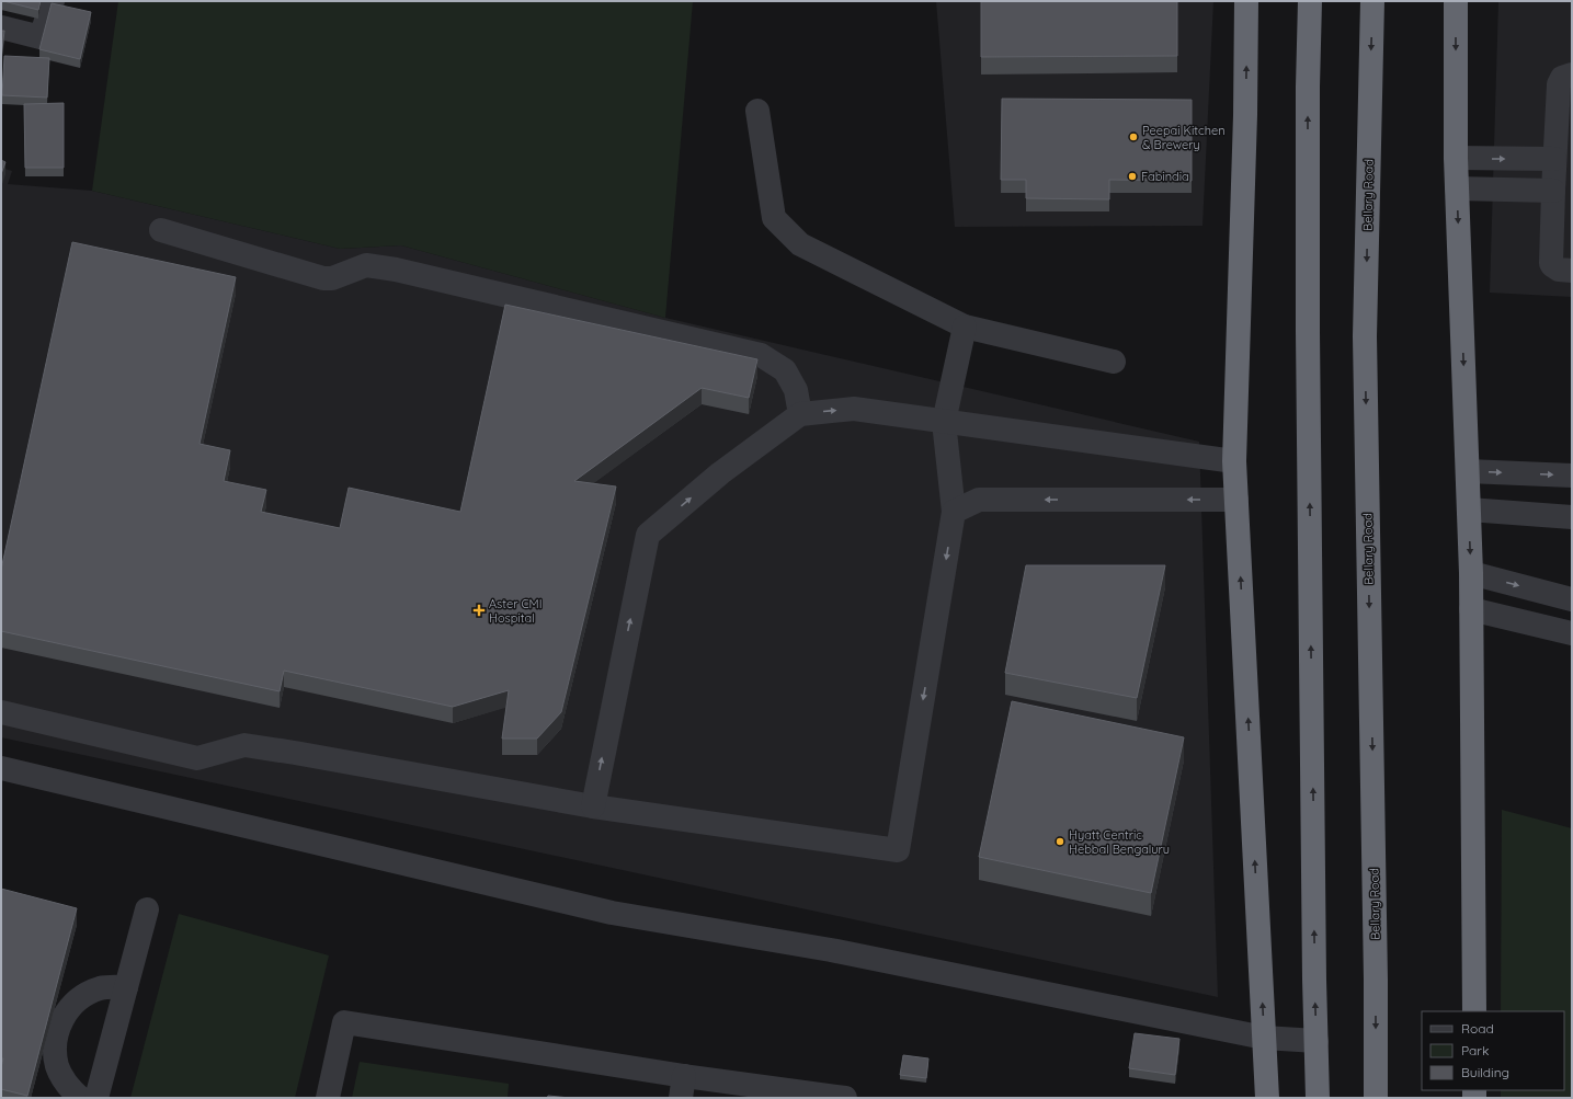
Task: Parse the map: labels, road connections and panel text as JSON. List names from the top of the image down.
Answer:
{
  "streets": {
    "highway": ["Bellary Road"]
  },
  "places": {
    "other": ["Peepai Kitchen & Brewery", "Fabindia", "Hyatt Centric Hebbal Bengaluru"],
    "health": ["Aster CMI Hospital"]
  },
  "legend": ["Road", "Park", "Building"]
}
